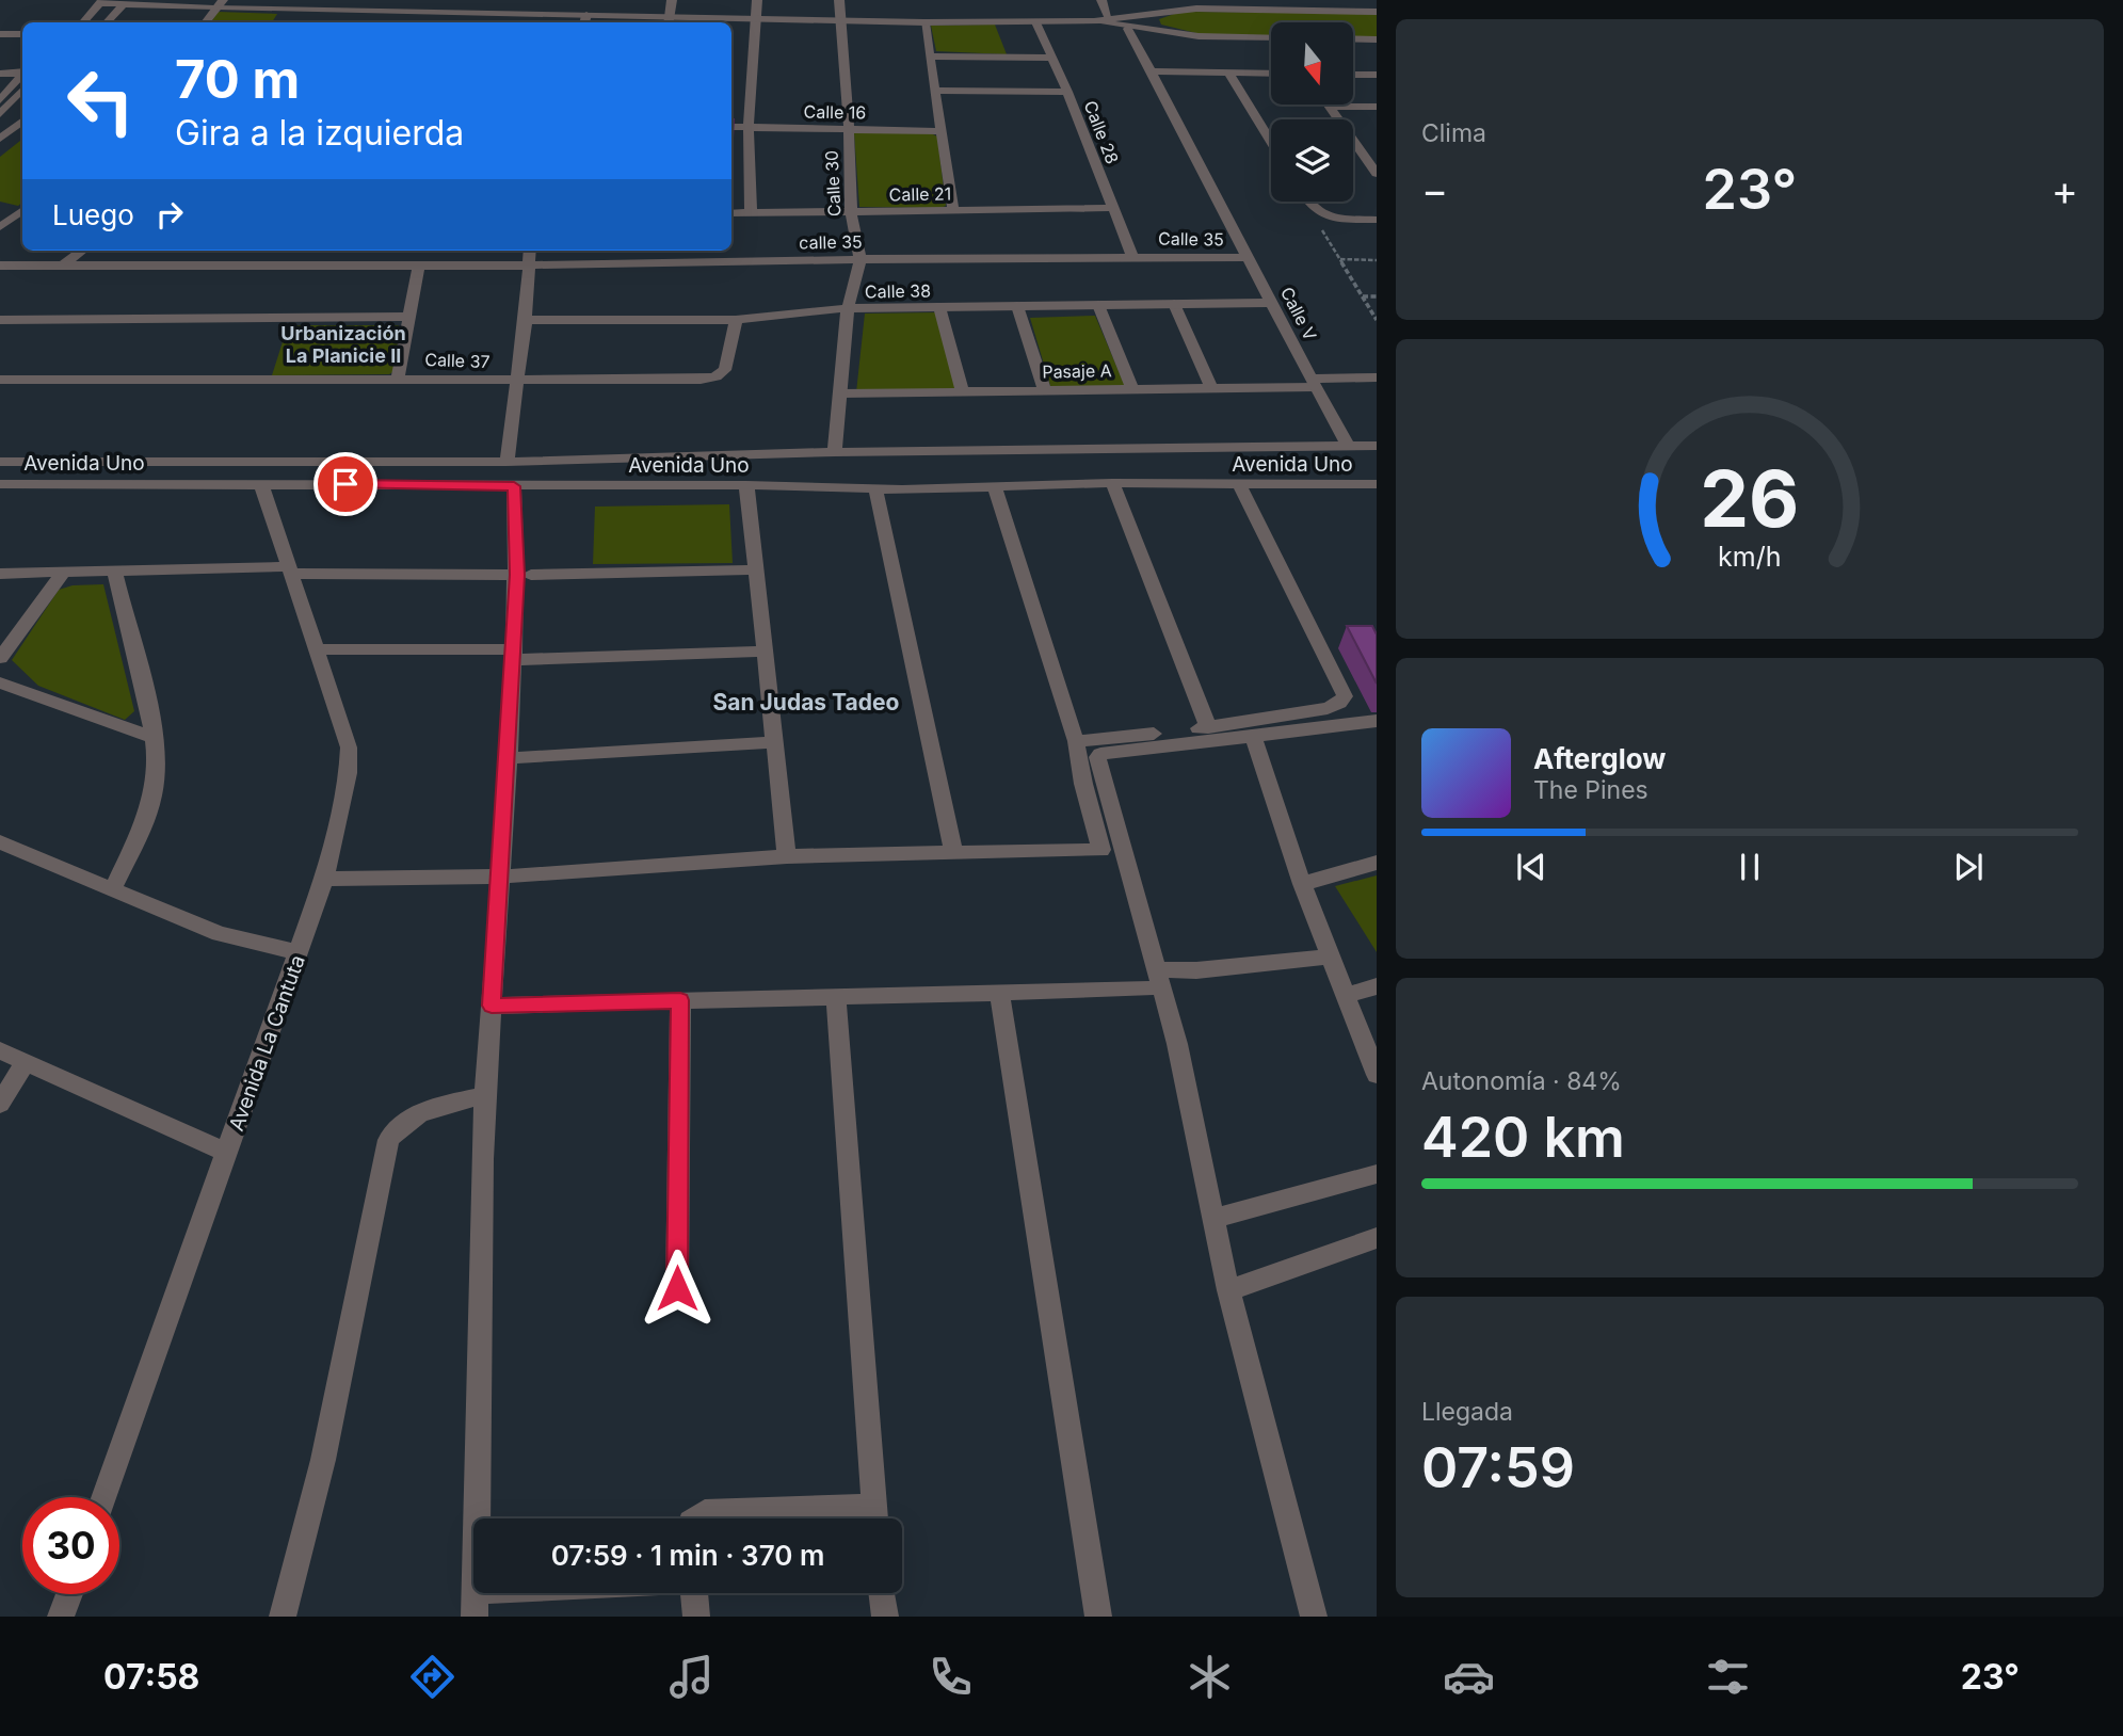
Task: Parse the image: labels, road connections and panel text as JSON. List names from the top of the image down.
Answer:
{
  "streets": {
    "street": [
      "Calle 16",
      "Calle 28",
      "Calle 30",
      "Calle 21",
      "Calle 35",
      "calle 35",
      "Calle 38",
      "Calle V",
      "Calle 37",
      "Pasaje A",
      "Avenida Uno",
      "Avenida La Cantuta"
    ]
  },
  "crossings": [
    ["Calle 16", "Calle 30"],
    ["Calle 28", "Calle 21"],
    ["Calle 28", "Calle 35"],
    ["Calle 28", "calle 35"],
    ["Calle 30", "Calle 21"],
    ["Calle 30", "calle 35"],
    ["Calle 30", "Calle 38"],
    ["Calle 30", "Pasaje A"],
    ["Calle 30", "Avenida Uno"],
    ["Calle 35", "calle 35"],
    ["Calle 35", "Calle V"],
    ["Calle 38", "Calle V"],
    ["Calle 38", "Calle 37"],
    ["Calle V", "Pasaje A"],
    ["Calle V", "Avenida Uno"],
    ["Avenida Uno", "Avenida La Cantuta"]
  ],
  "districts": ["Urbanización La Planicie II", "San Judas Tadeo"],
  "north": "bottom",
  "page": {
    "tile": [
      "Clima",
      ["Autonomía · 84%", "420 km"],
      ["Llegada", "07:59"]
    ],
    "turn": ["70 m", "Gira a la izquierda"],
    "heat": ["−", "23°", "+"],
    "then": "Luego",
    "song": ["Afterglow", "The Pines"],
    "limit": "30",
    "trip": "07:59 · 1 min · 370 m",
    "tabs": ["07:58", "23°"],
    "gauge": ["26", "km/h"]
  }
}
